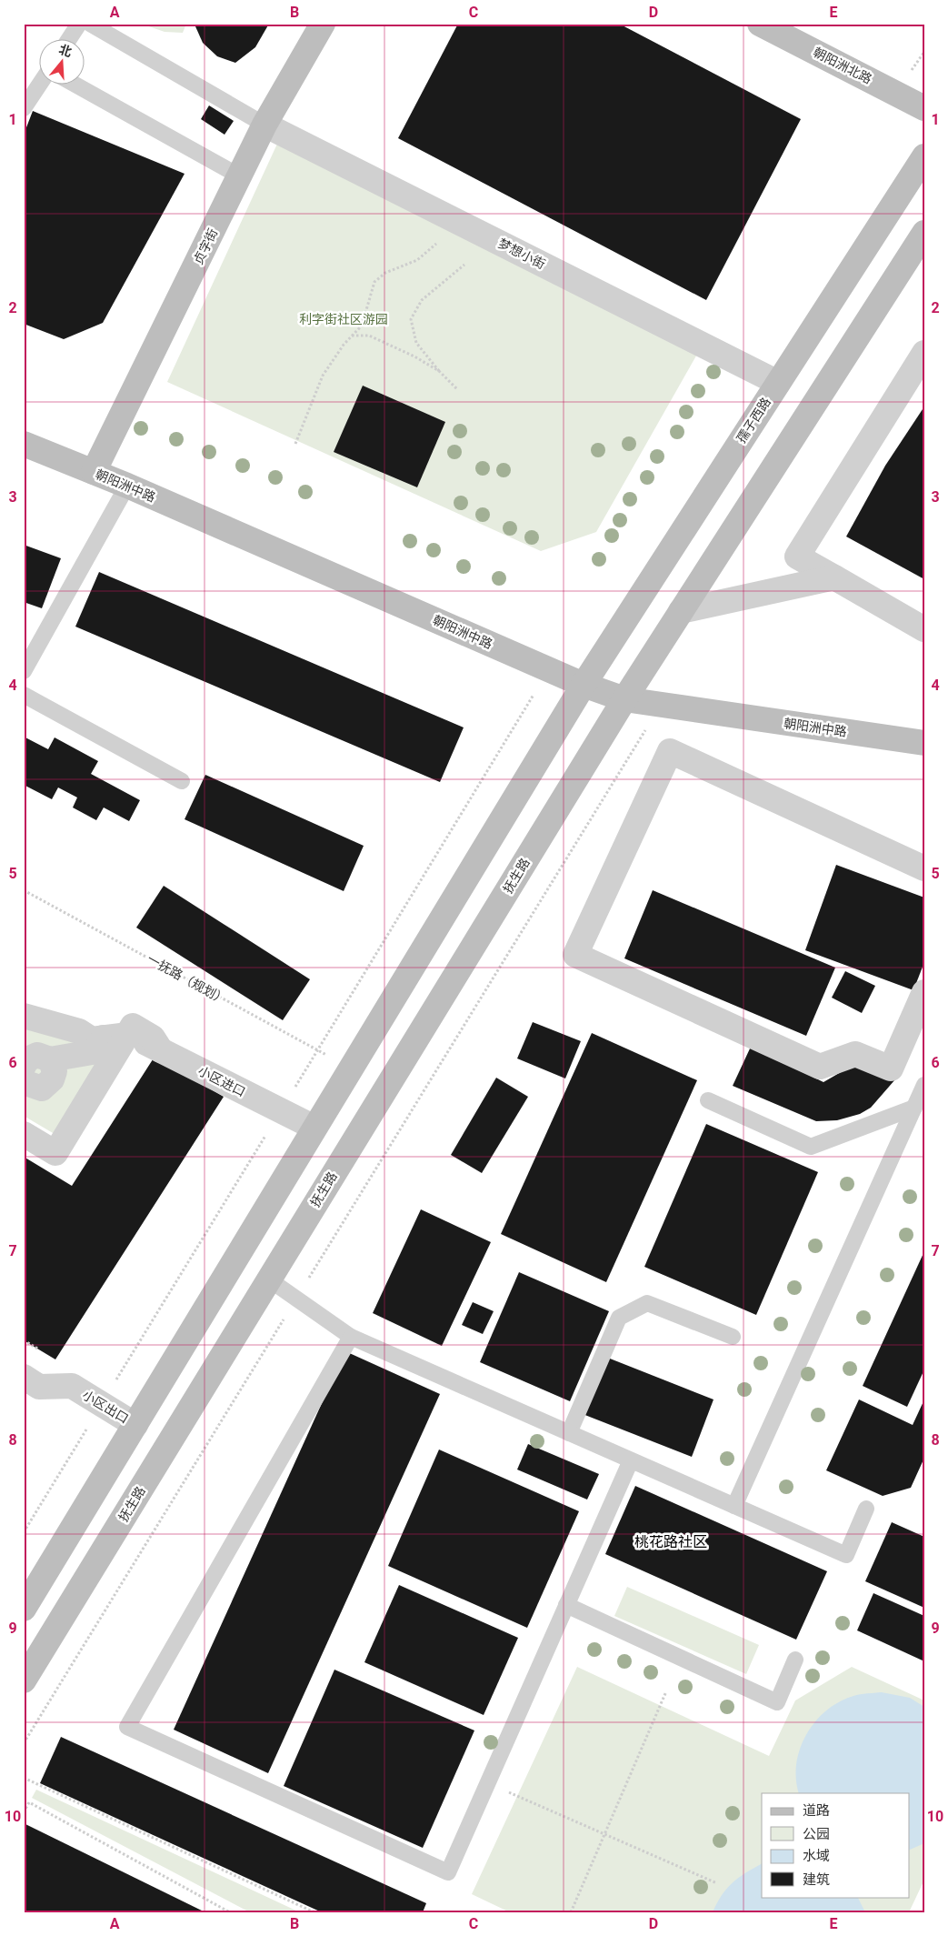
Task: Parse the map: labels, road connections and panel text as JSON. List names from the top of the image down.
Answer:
{
  "streets": {
    "main road": [
      "朝阳洲北路",
      "贞字街",
      "孺子西路",
      "朝阳洲中路",
      "抚生路"
    ],
    "street": ["梦想小街", "小区进口", "小区出口"],
    "path": ["一抚路（规划）"]
  },
  "crossings": [
    ["贞字街", "梦想小街"],
    ["贞字街", "朝阳洲中路"],
    ["梦想小街", "孺子西路"],
    ["孺子西路", "朝阳洲中路"],
    ["朝阳洲中路", "抚生路"]
  ],
  "districts": ["桃花路社区"],
  "parks": ["利字街社区游园"],
  "legend": [
    "道路",
    "公园",
    "水域",
    "建筑"
  ],
  "north": "top",
  "grid": {
    "columns": [
      "A",
      "B",
      "C",
      "D",
      "E"
    ],
    "rows": [
      "1",
      "2",
      "3",
      "4",
      "5",
      "6",
      "7",
      "8",
      "9",
      "10"
    ]
  }
}
